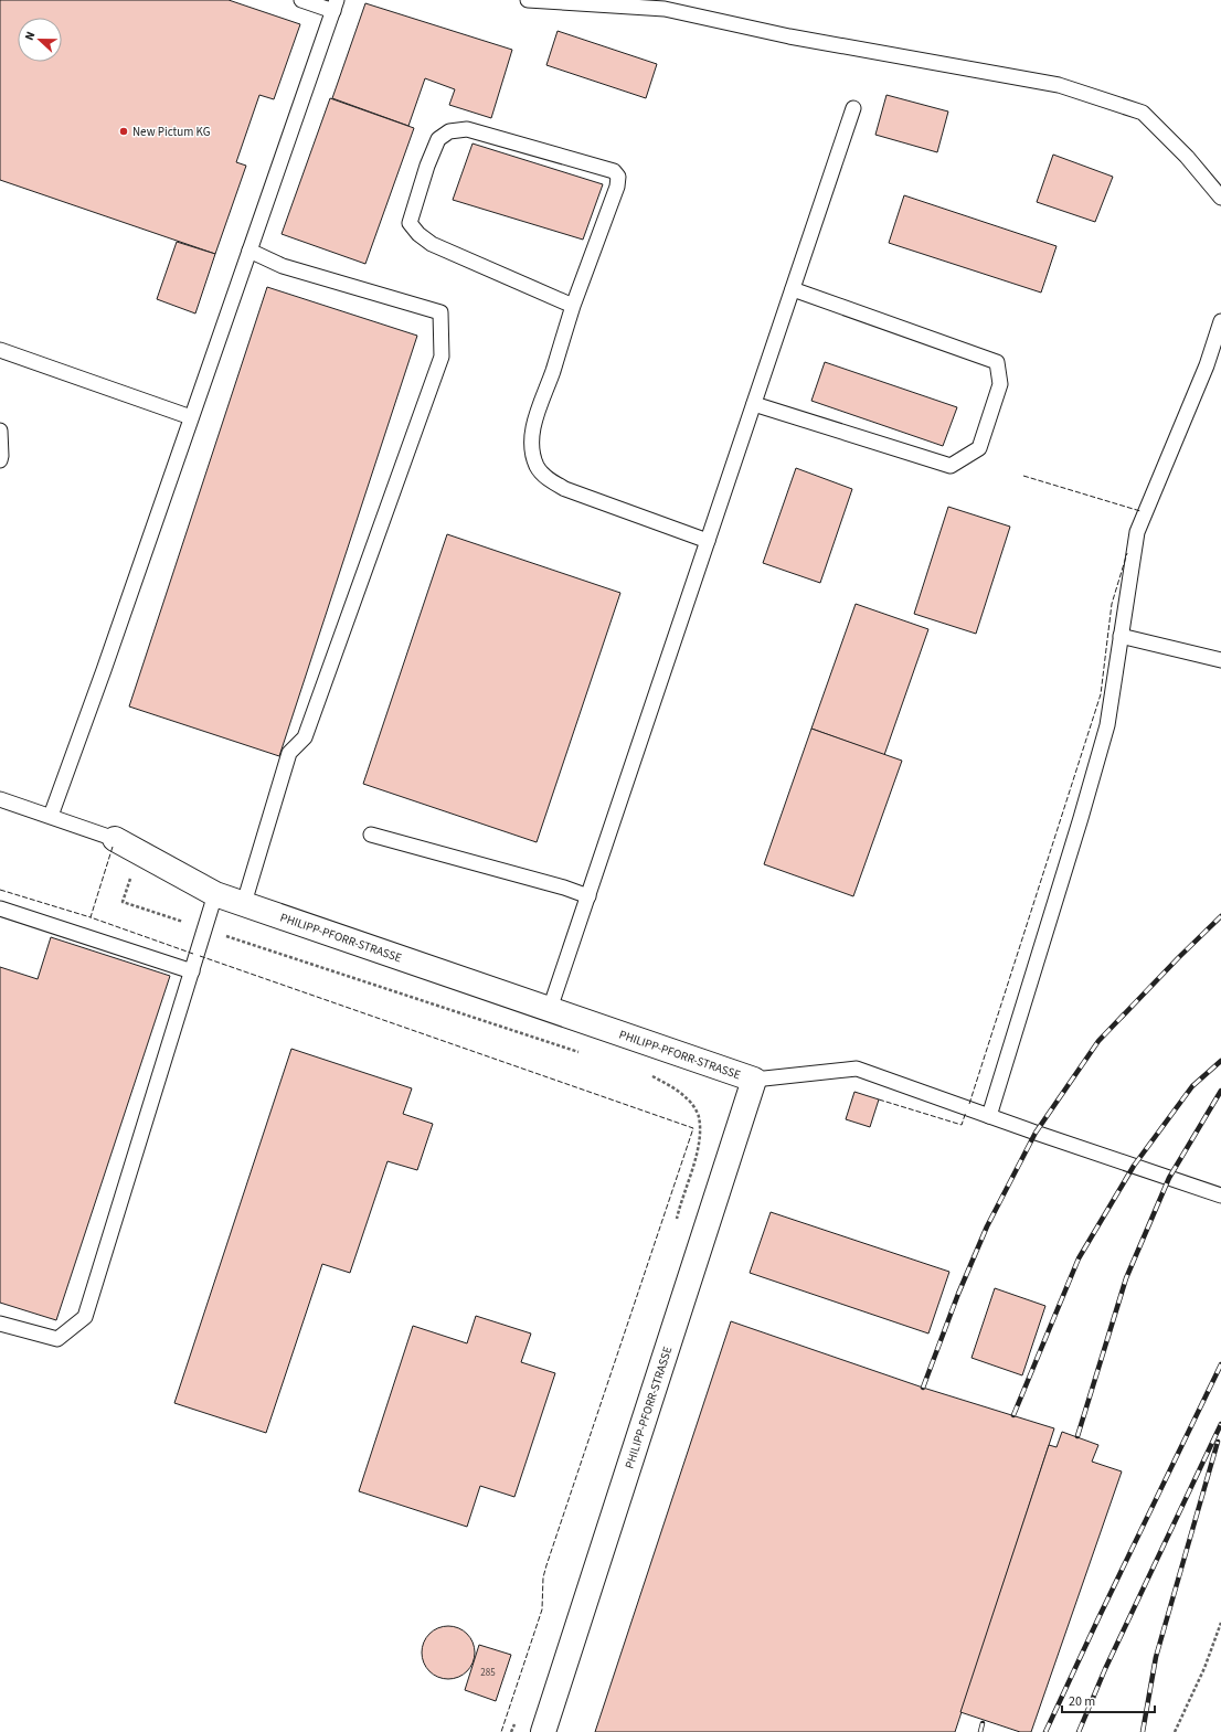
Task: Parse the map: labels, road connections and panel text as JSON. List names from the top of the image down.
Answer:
{
  "streets": {
    "street": ["PHILIPP-PFORR-STRASSE"]
  },
  "places": ["New Pictum KG"],
  "house_numbers": ["285"],
  "scale_bar": "20 m",
  "north": "left"
}
